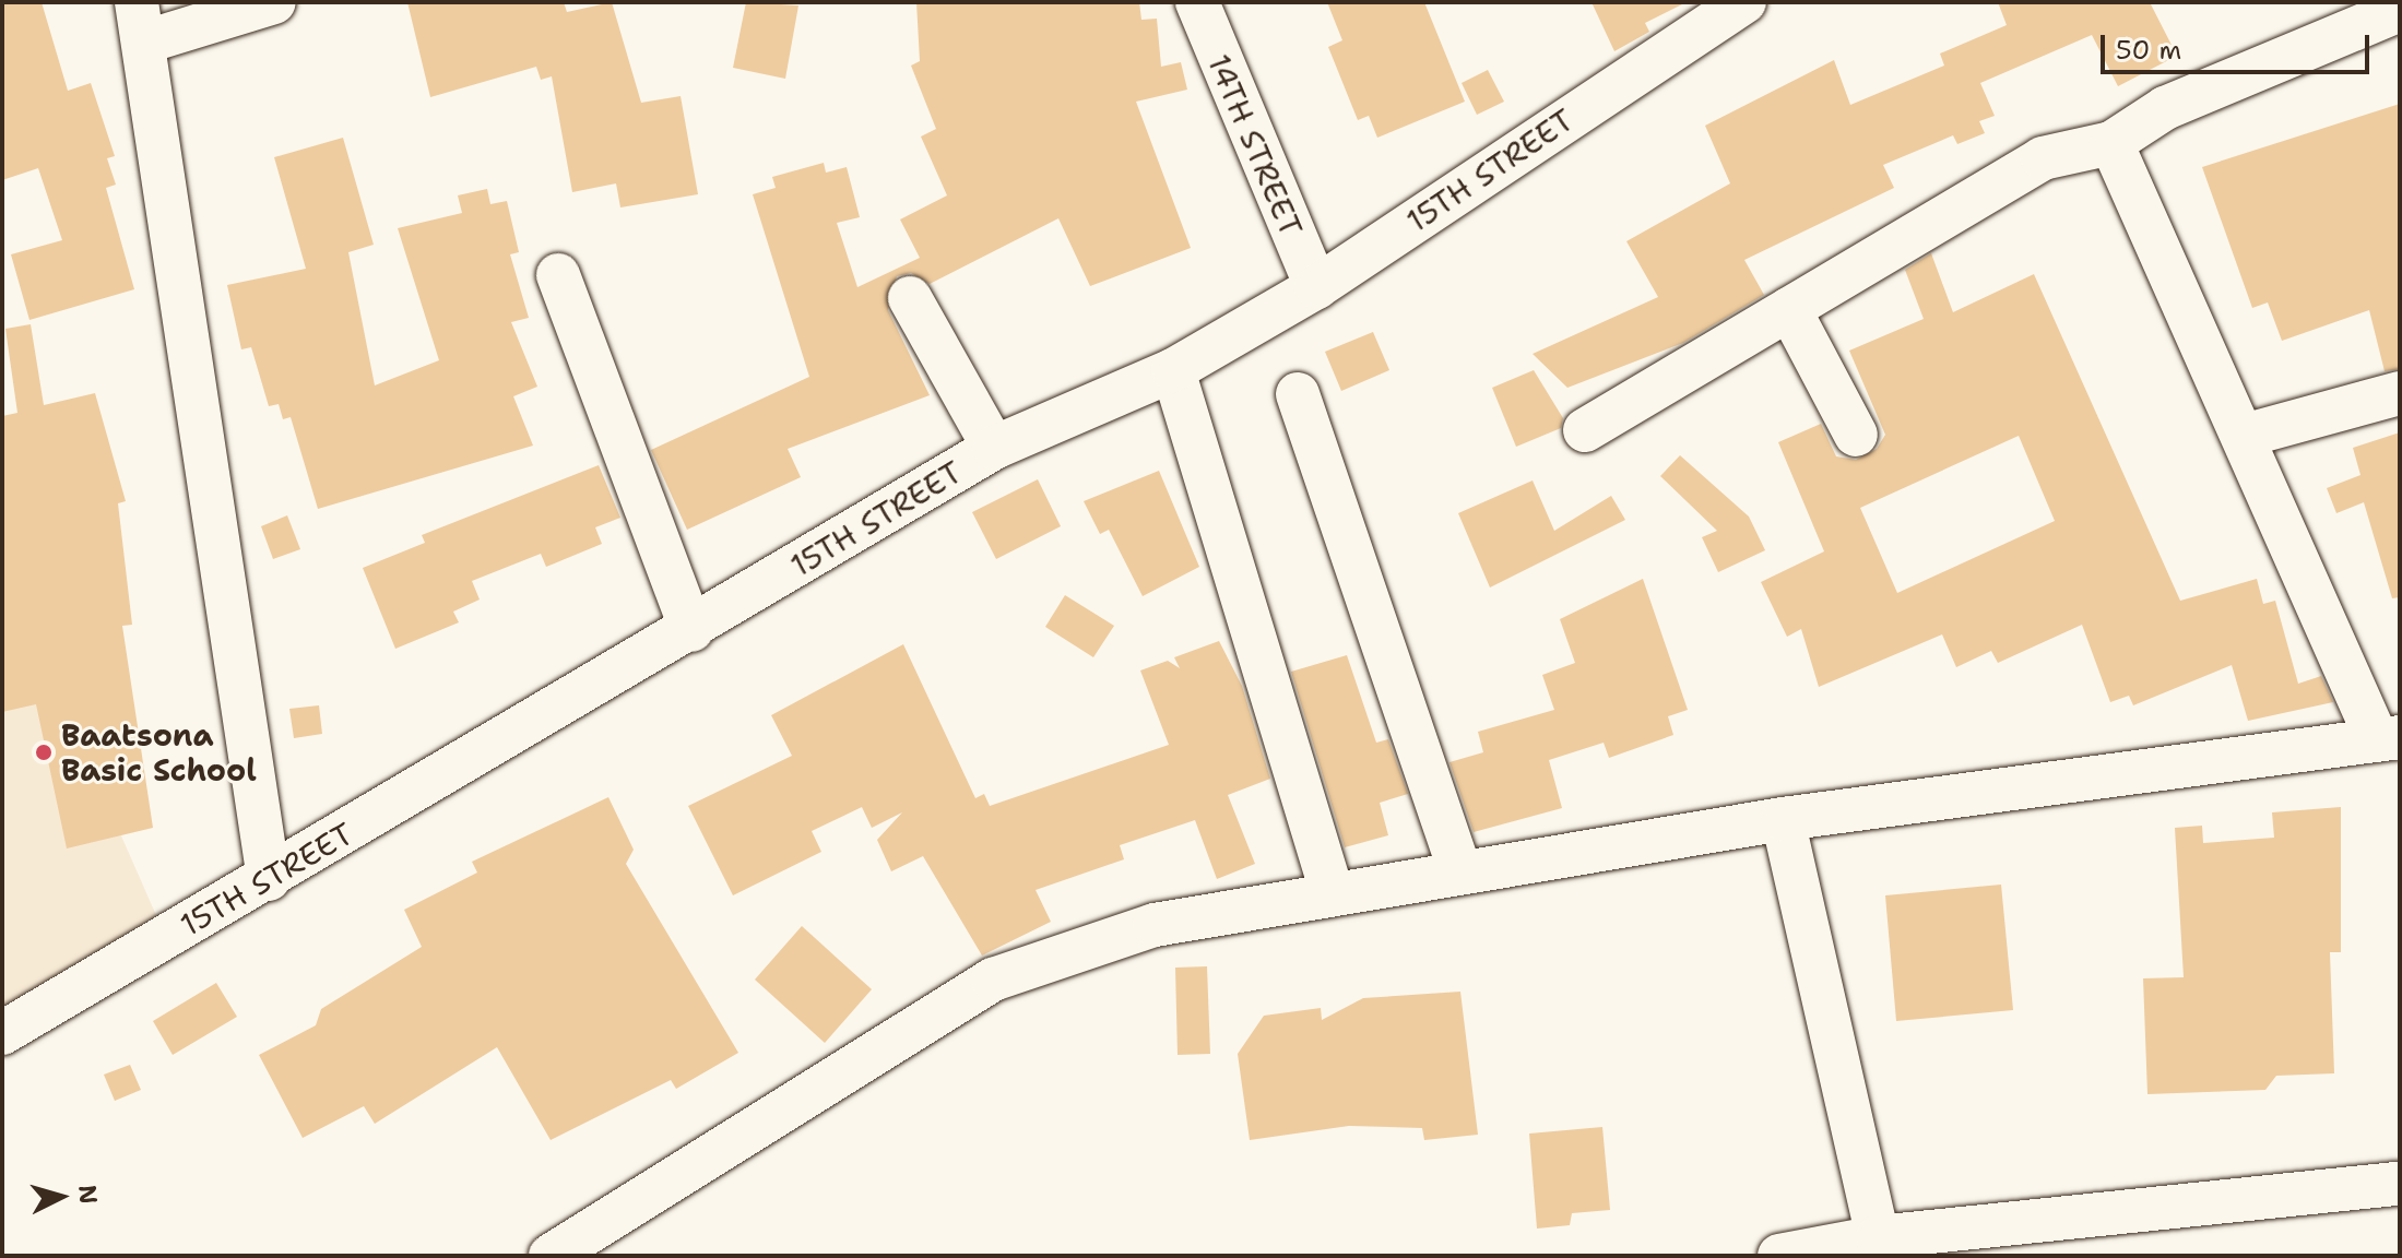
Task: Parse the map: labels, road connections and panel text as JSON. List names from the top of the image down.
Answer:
{
  "streets": {
    "street": ["14TH STREET", "15TH STREET"]
  },
  "crossings": [
    ["14TH STREET", "15TH STREET"]
  ],
  "places": ["Baatsona Basic School"],
  "scale_bar": "50 m",
  "north": "right"
}
